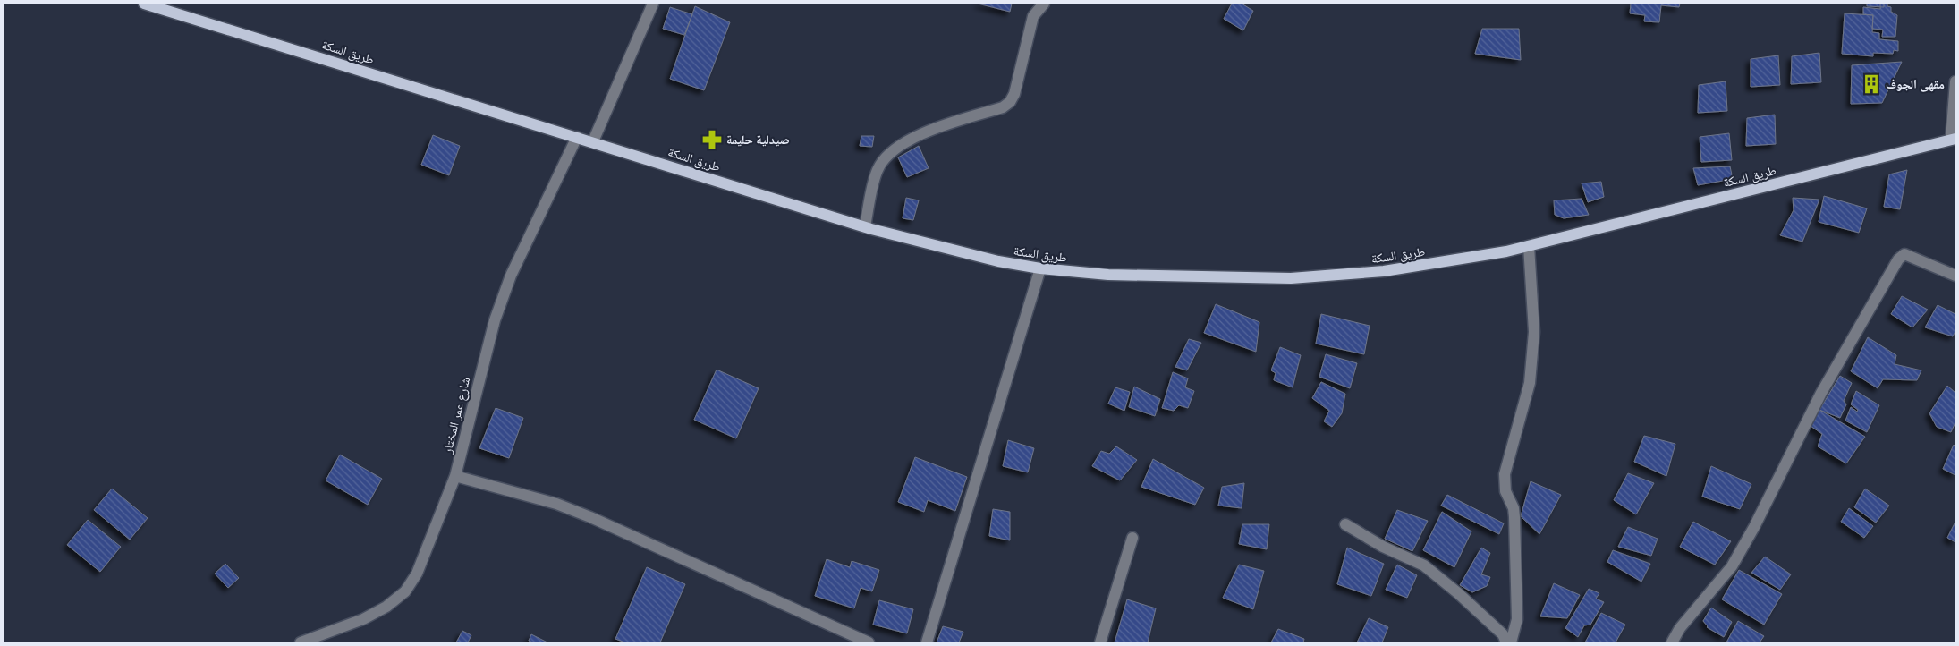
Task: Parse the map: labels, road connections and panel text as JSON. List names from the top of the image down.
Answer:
{
  "streets": {
    "main road": ["طريق السكة"],
    "street": ["شارع عمر المختار"]
  },
  "crossings": [
    ["طريق السكة", "شارع عمر المختار"]
  ],
  "places": {
    "building": ["مقهى الجوف"],
    "pharmacy": ["صيدلية حليمة"]
  }
}
